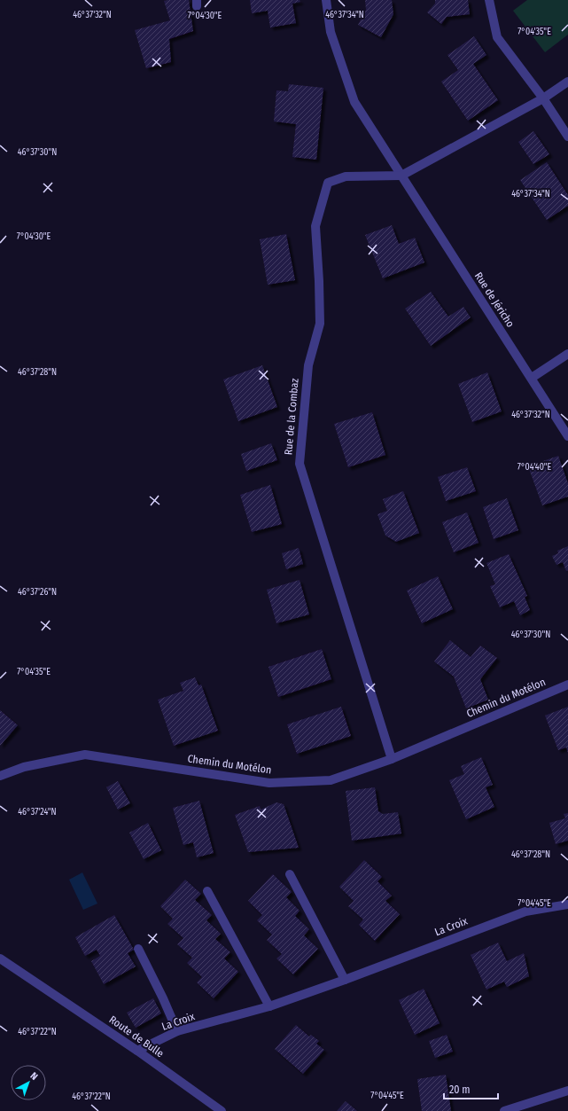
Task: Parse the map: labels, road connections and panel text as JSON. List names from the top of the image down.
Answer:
{
  "streets": {
    "street": [
      "Rue de Jéricho",
      "Rue de la Combaz",
      "Chemin du Motélon",
      "La Croix",
      "Route de Bulle"
    ]
  },
  "crossings": [
    ["Rue de Jéricho", "Rue de la Combaz"],
    ["Rue de la Combaz", "Chemin du Motélon"],
    ["La Croix", "Route de Bulle"]
  ],
  "scale_bar": "20 m",
  "north": "top right",
  "coordinates": [
    "46°37'32\"N",
    "46°37'34\"N",
    "7°04'30\"E",
    "7°04'35\"E",
    "46°37'30\"N",
    "46°37'28\"N",
    "7°04'40\"E",
    "46°37'26\"N",
    "46°37'24\"N",
    "7°04'45\"E",
    "46°37'22\"N"
  ]
}
